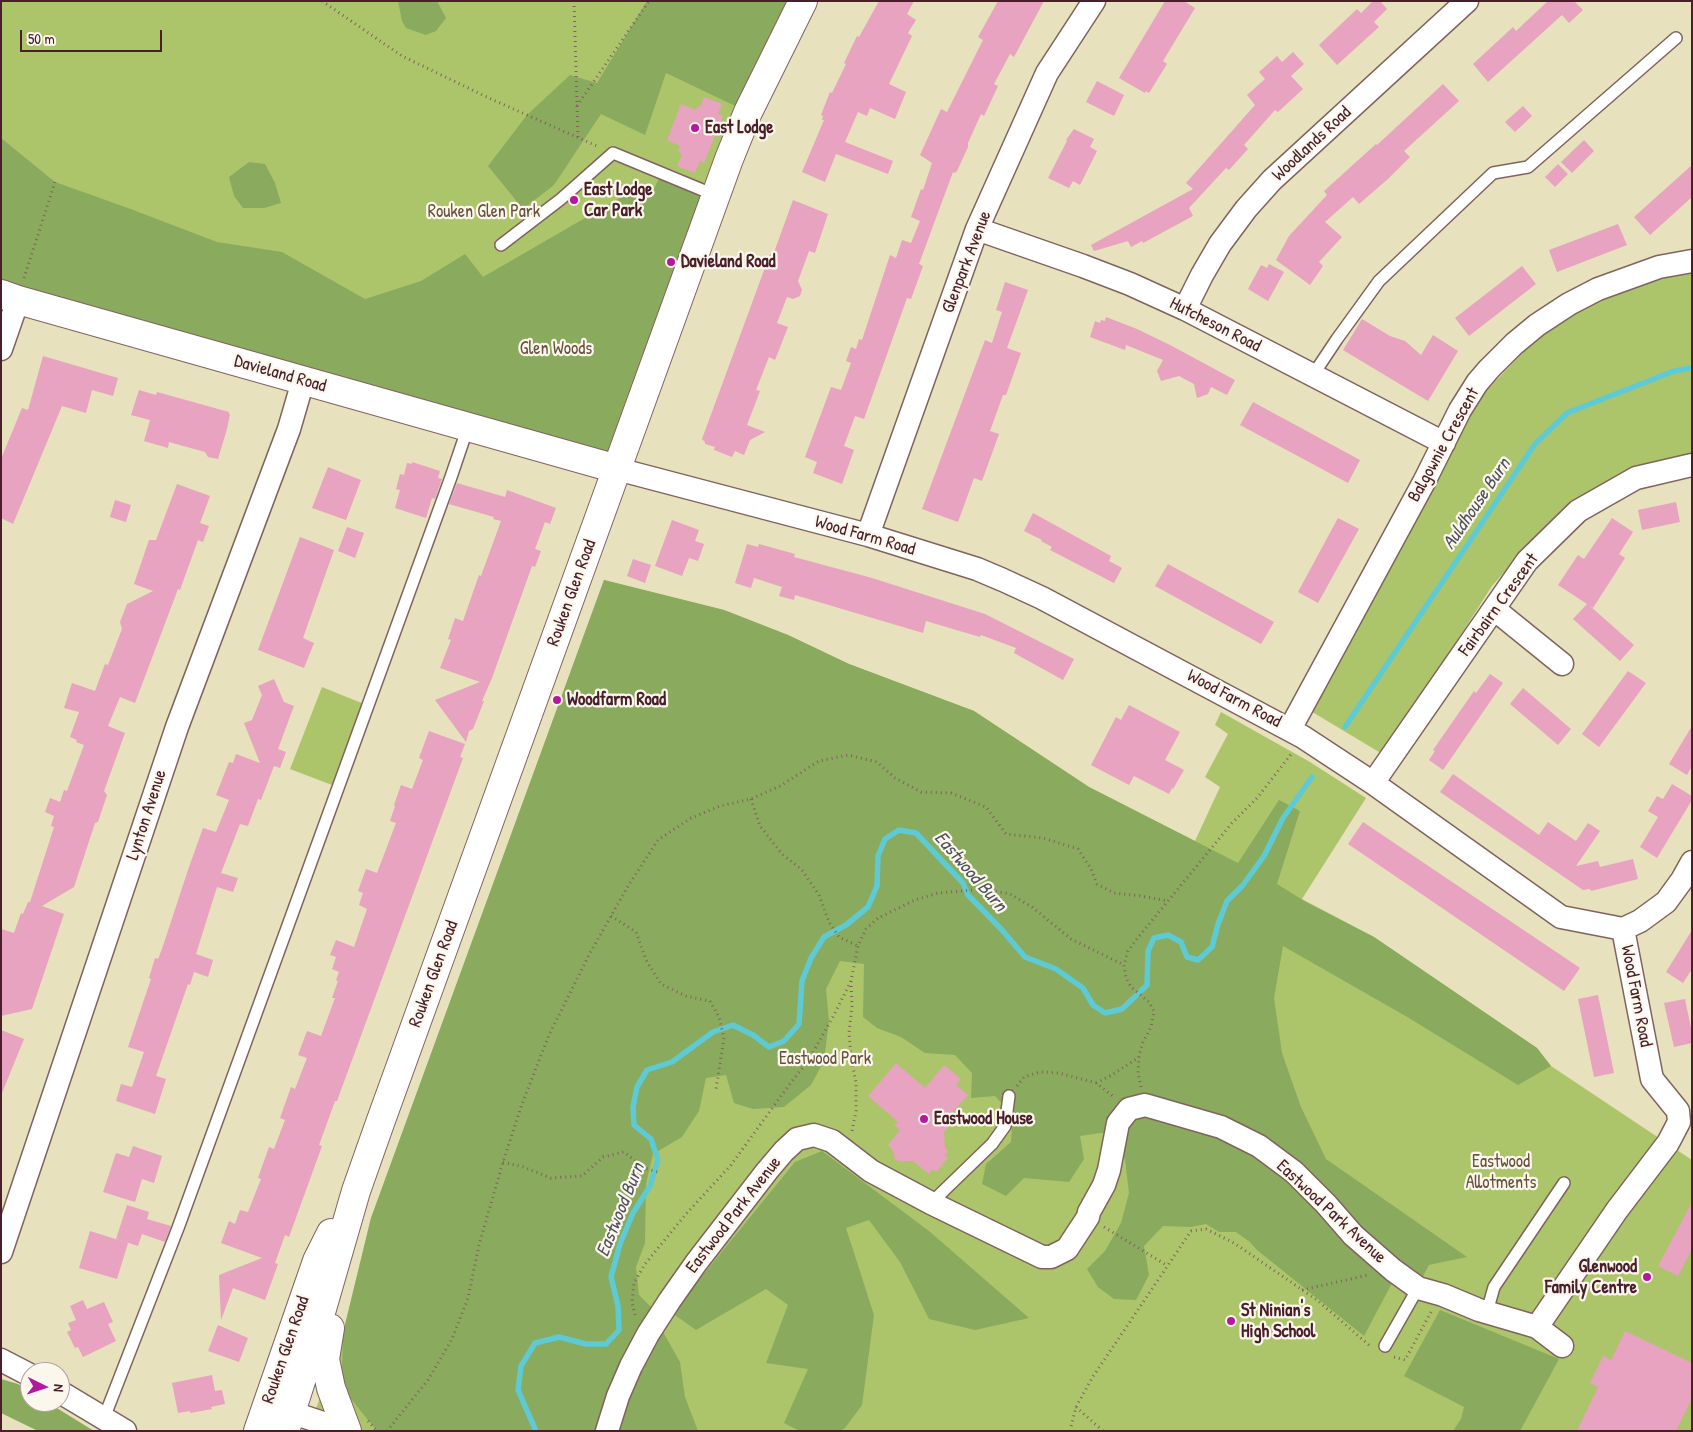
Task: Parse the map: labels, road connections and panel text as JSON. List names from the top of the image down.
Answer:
{
  "streets": {
    "main road": ["Davieland Road", "Rouken Glen Road"],
    "street": [
      "Woodlands Road",
      "Glenpark Avenue",
      "Hutcheson Road",
      "Balgownie Crescent",
      "Wood Farm Road",
      "Fairbairn Crescent",
      "Lynton Avenue",
      "Eastwood Park Avenue"
    ]
  },
  "crossings": [
    ["Woodlands Road", "Hutcheson Road"],
    ["Glenpark Avenue", "Hutcheson Road"],
    ["Glenpark Avenue", "Wood Farm Road"],
    ["Hutcheson Road", "Balgownie Crescent"],
    ["Davieland Road", "Wood Farm Road"],
    ["Davieland Road", "Rouken Glen Road"],
    ["Davieland Road", "Lynton Avenue"],
    ["Balgownie Crescent", "Wood Farm Road"],
    ["Wood Farm Road", "Rouken Glen Road"],
    ["Wood Farm Road", "Fairbairn Crescent"],
    ["Wood Farm Road", "Eastwood Park Avenue"]
  ],
  "water": ["Auldhouse Burn", "Eastwood Burn"],
  "parks": [
    "Rouken Glen Park",
    "Glen Woods",
    "Eastwood Park",
    "Eastwood Allotments"
  ],
  "places": [
    "East Lodge",
    "East Lodge Car Park",
    "Davieland Road",
    "Woodfarm Road",
    "Eastwood House",
    "Glenwood Family Centre",
    "St Ninian's High School"
  ],
  "scale_bar": "50 m",
  "north": "right"
}
